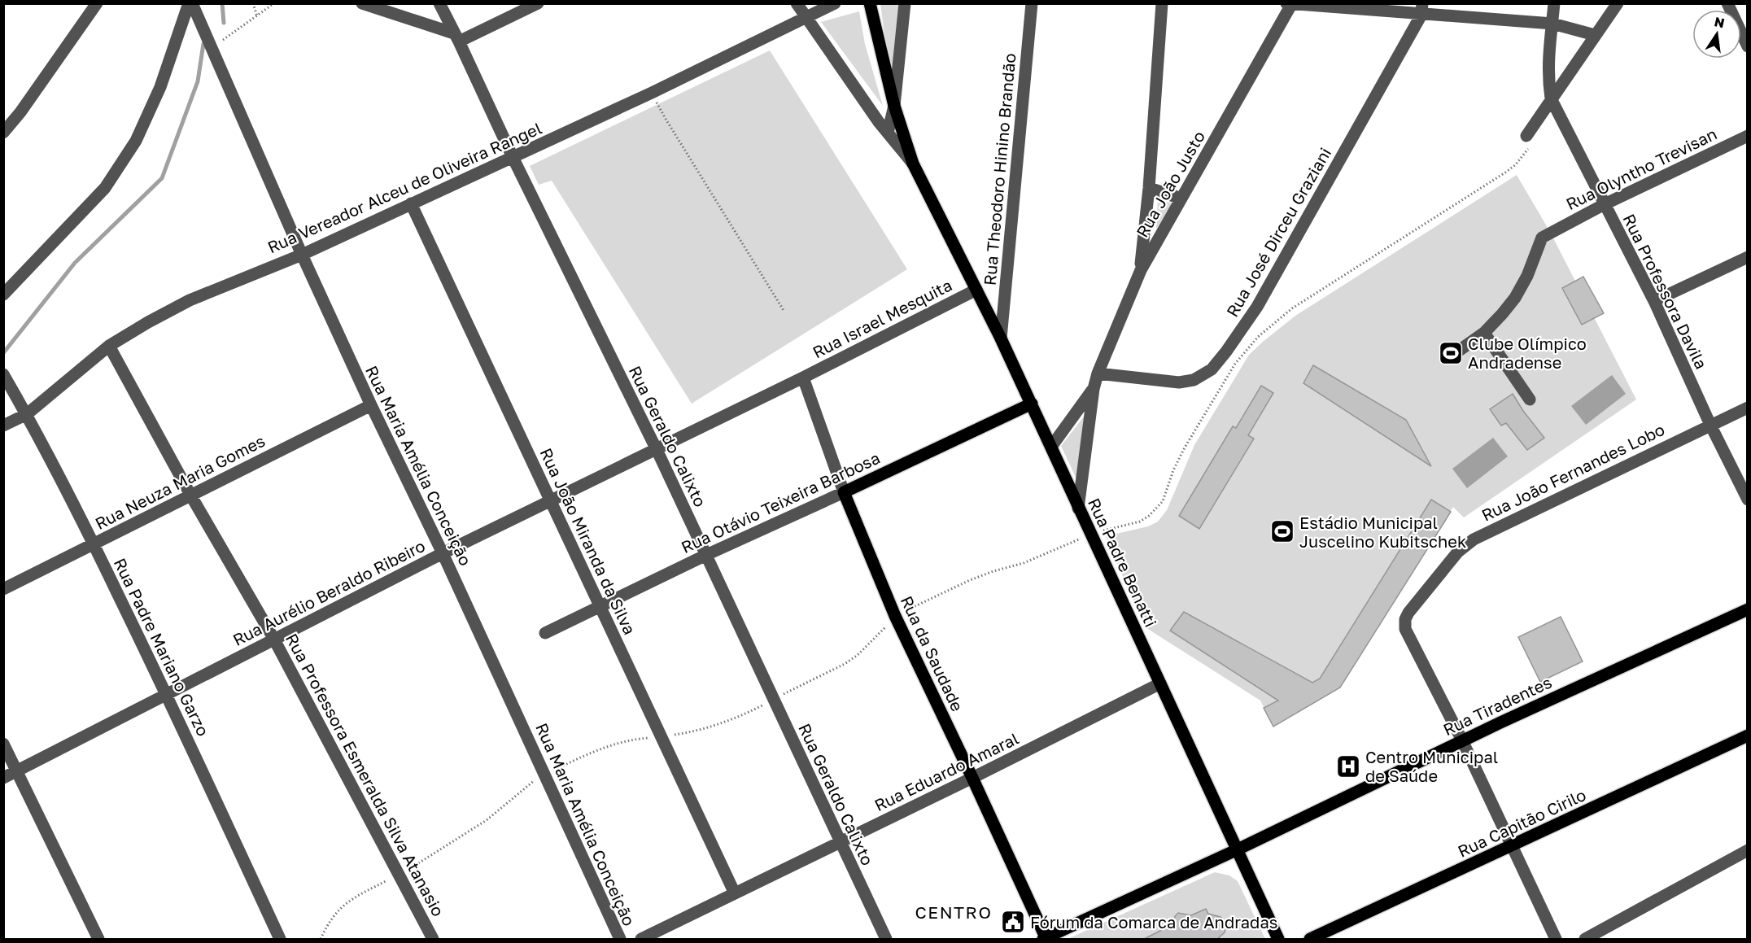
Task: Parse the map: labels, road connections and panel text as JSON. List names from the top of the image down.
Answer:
{
  "streets": {
    "main road": [
      "Rua Otávio Teixeira Barbosa",
      "Rua Padre Benatti",
      "Rua da Saudade",
      "Rua Tiradentes",
      "Rua Capitão Cirilo"
    ],
    "street": [
      "Rua Olyntho Trevisan",
      "Rua Theodoro Hinino Brandão",
      "Rua João Justo",
      "Rua Vereador Alceu de Oliveira Rangel",
      "Rua José Dirceu Graziani",
      "Rua Professora Davila",
      "Rua Israel Mesquita",
      "Rua Geraldo Calixto",
      "Rua Maria Amélia Conceição",
      "Rua João Fernandes Lobo",
      "Rua Neuza Maria Gomes",
      "Rua João Miranda da Silva",
      "Rua Aurélio Beraldo Ribeiro",
      "Rua Padre Mariano Garzo",
      "Rua Eduardo Amaral",
      "Rua Professora Esmeralda Silva Atanasio"
    ]
  },
  "crossings": [
    ["Rua Olyntho Trevisan", "Rua Professora Davila"],
    ["Rua Theodoro Hinino Brandão", "Rua Padre Benatti"],
    ["Rua João Justo", "Rua José Dirceu Graziani"],
    ["Rua Vereador Alceu de Oliveira Rangel", "Rua Geraldo Calixto"],
    ["Rua Vereador Alceu de Oliveira Rangel", "Rua Maria Amélia Conceição"],
    ["Rua Vereador Alceu de Oliveira Rangel", "Rua João Miranda da Silva"],
    ["Rua Vereador Alceu de Oliveira Rangel", "Rua Padre Mariano Garzo"],
    ["Rua Vereador Alceu de Oliveira Rangel", "Rua Professora Esmeralda Silva Atanasio"],
    ["Rua Professora Davila", "Rua João Fernandes Lobo"],
    ["Rua Israel Mesquita", "Rua Padre Benatti"],
    ["Rua Israel Mesquita", "Rua Aurélio Beraldo Ribeiro"],
    ["Rua Israel Mesquita", "Rua da Saudade"],
    ["Rua Geraldo Calixto", "Rua Otávio Teixeira Barbosa"],
    ["Rua Geraldo Calixto", "Rua Aurélio Beraldo Ribeiro"],
    ["Rua Geraldo Calixto", "Rua Eduardo Amaral"],
    ["Rua Maria Amélia Conceição", "Rua Neuza Maria Gomes"],
    ["Rua Maria Amélia Conceição", "Rua Aurélio Beraldo Ribeiro"],
    ["Rua João Fernandes Lobo", "Rua Tiradentes"],
    ["Rua Neuza Maria Gomes", "Rua Padre Mariano Garzo"],
    ["Rua Neuza Maria Gomes", "Rua Professora Esmeralda Silva Atanasio"],
    ["Rua Otávio Teixeira Barbosa", "Rua João Miranda da Silva"],
    ["Rua Otávio Teixeira Barbosa", "Rua Padre Benatti"],
    ["Rua Otávio Teixeira Barbosa", "Rua da Saudade"],
    ["Rua João Miranda da Silva", "Rua Aurélio Beraldo Ribeiro"],
    ["Rua João Miranda da Silva", "Rua Eduardo Amaral"],
    ["Rua Padre Benatti", "Rua Tiradentes"],
    ["Rua Padre Benatti", "Rua Eduardo Amaral"],
    ["Rua Aurélio Beraldo Ribeiro", "Rua Padre Mariano Garzo"],
    ["Rua Aurélio Beraldo Ribeiro", "Rua da Saudade"],
    ["Rua Aurélio Beraldo Ribeiro", "Rua Professora Esmeralda Silva Atanasio"],
    ["Rua da Saudade", "Rua Tiradentes"],
    ["Rua da Saudade", "Rua Eduardo Amaral"]
  ],
  "districts": ["CENTRO"],
  "places": {
    "sports": ["Clube Olímpico Andradense", "Estádio Municipal Juscelino Kubitschek"],
    "hospital": ["Centro Municipal de Saúde"],
    "public building": ["Fórum da Comarca de Andradas"]
  },
  "north": "top"
}
